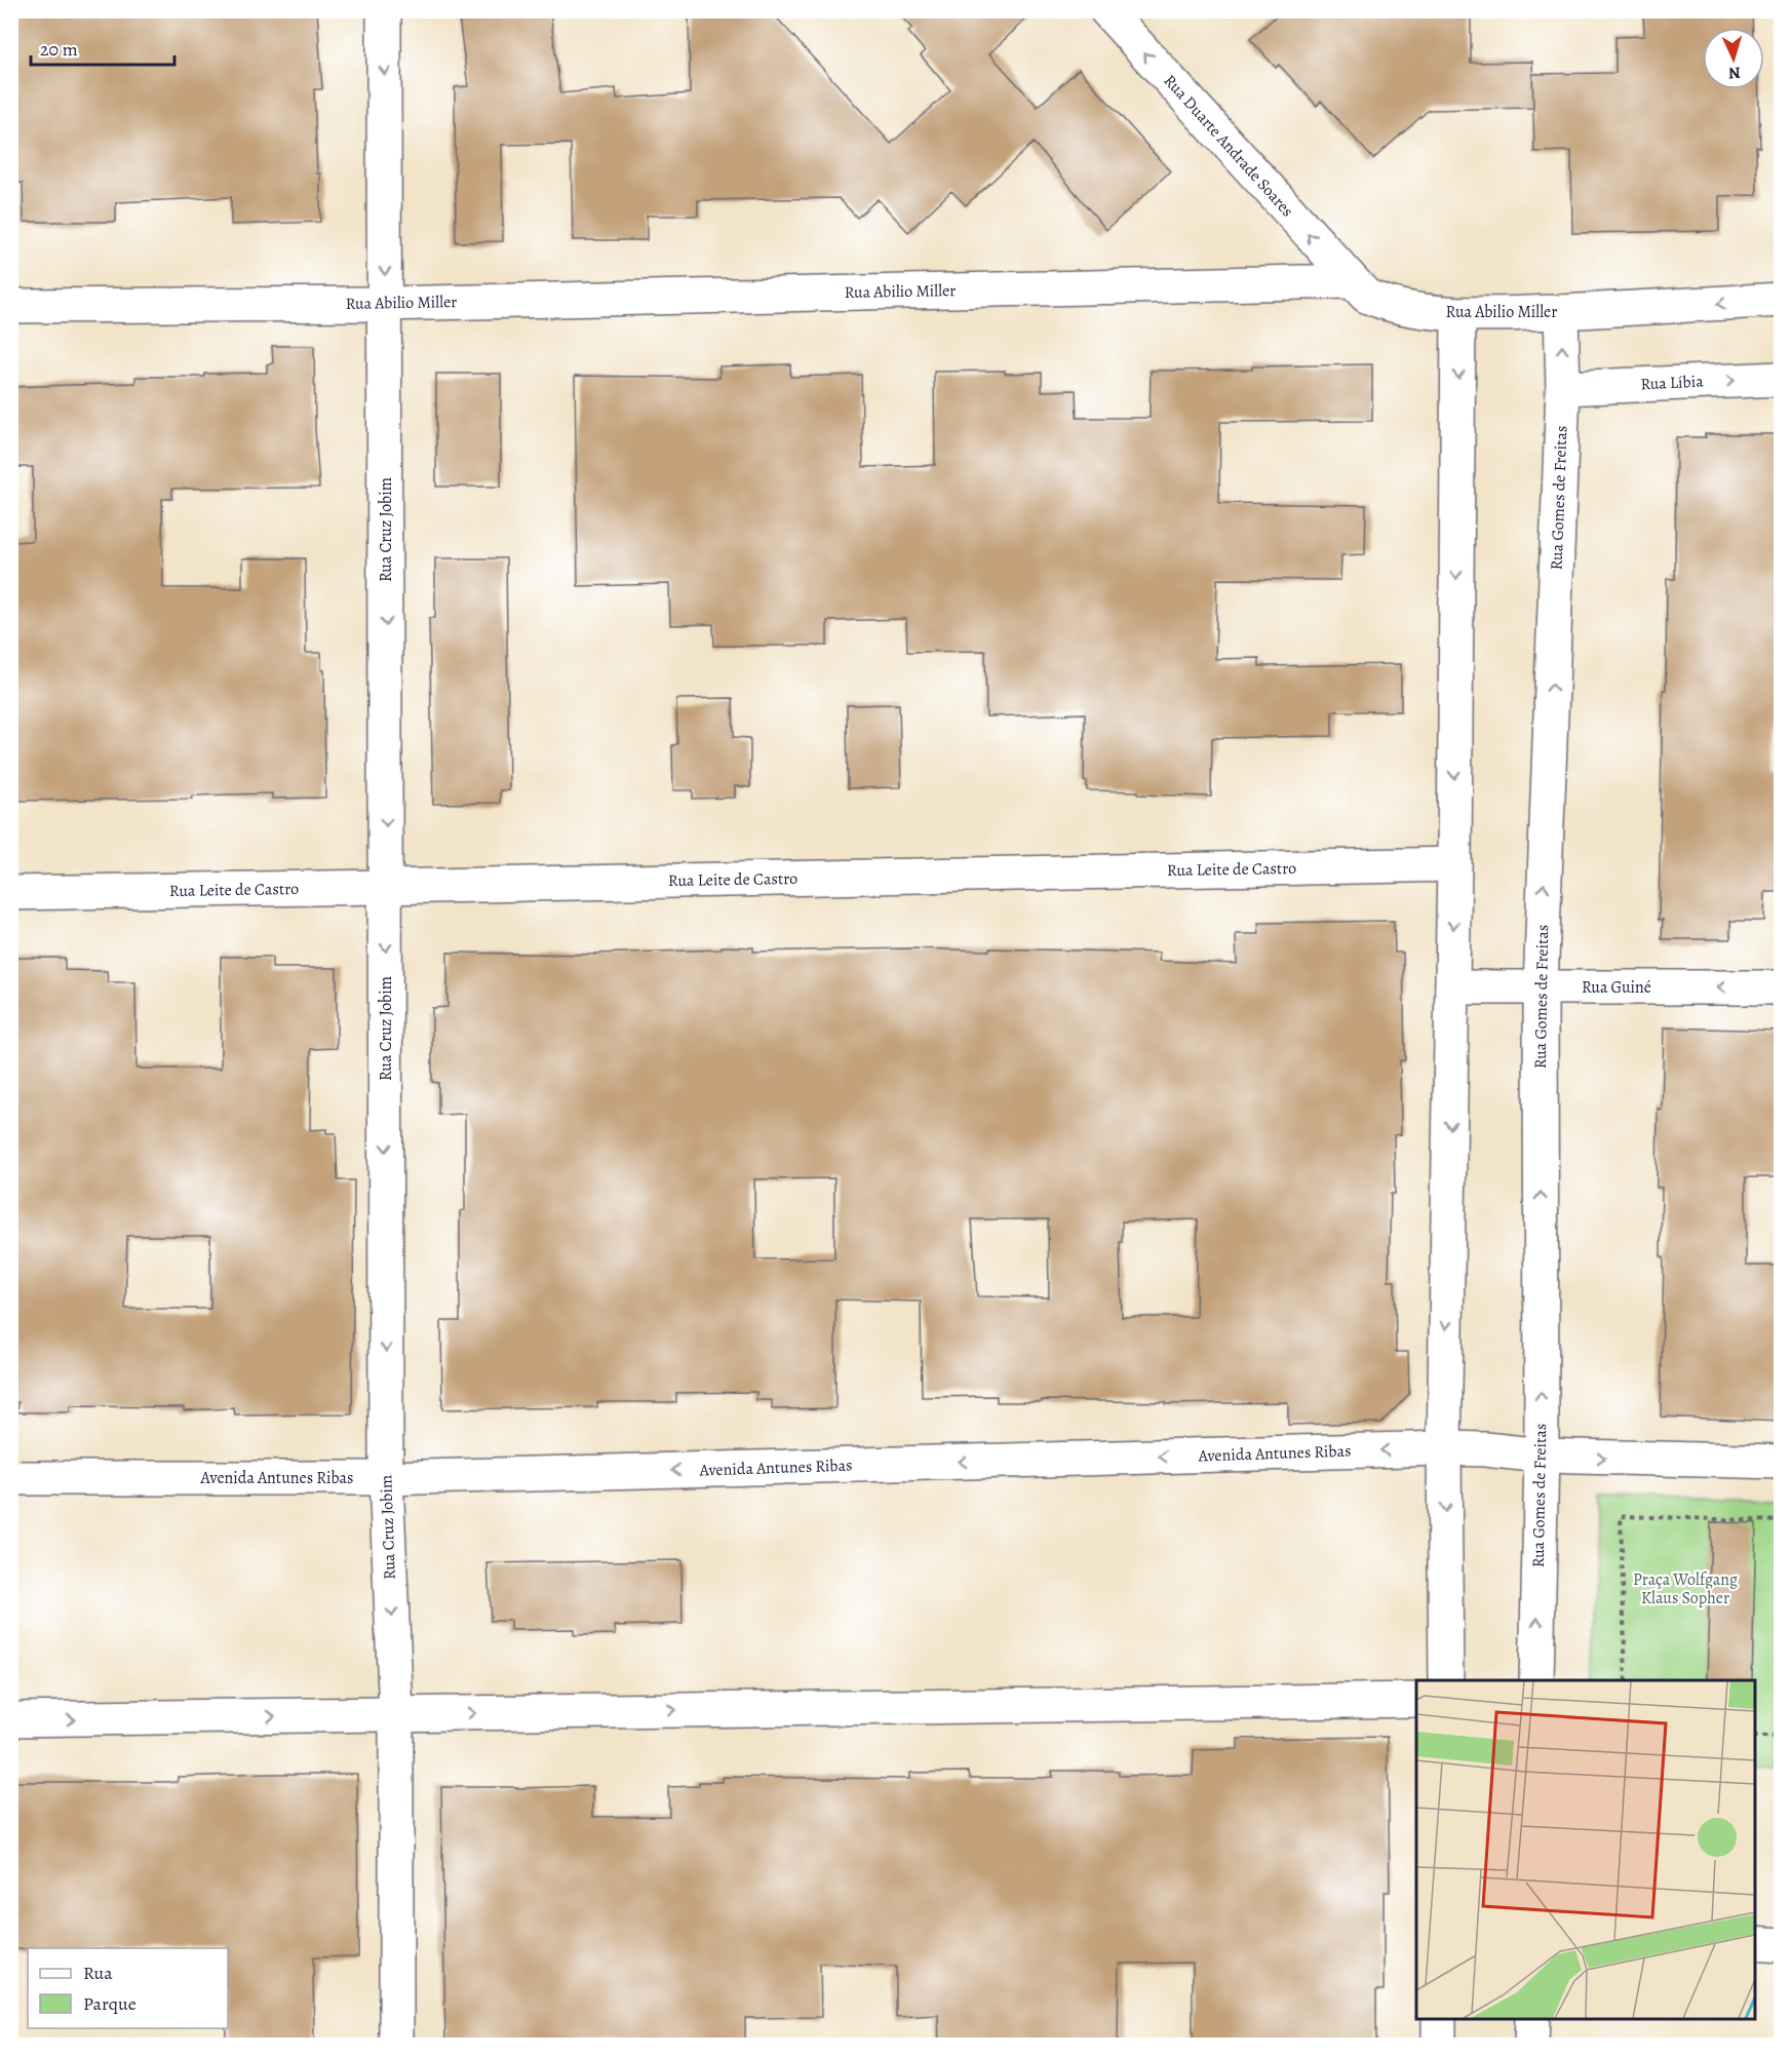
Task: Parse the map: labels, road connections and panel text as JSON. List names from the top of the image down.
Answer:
{
  "streets": {
    "street": [
      "Rua Duarte Andrade Soares",
      "Rua Abilio Miller",
      "Rua Líbia",
      "Rua Gomes de Freitas",
      "Rua Cruz Jobim",
      "Rua Leite de Castro",
      "Rua Guiné",
      "Avenida Antunes Ribas"
    ]
  },
  "crossings": [
    ["Rua Duarte Andrade Soares", "Rua Abilio Miller"],
    ["Rua Abilio Miller", "Rua Gomes de Freitas"],
    ["Rua Abilio Miller", "Rua Cruz Jobim"],
    ["Rua Líbia", "Rua Gomes de Freitas"],
    ["Rua Gomes de Freitas", "Rua Guiné"],
    ["Rua Gomes de Freitas", "Avenida Antunes Ribas"],
    ["Rua Cruz Jobim", "Rua Leite de Castro"],
    ["Rua Cruz Jobim", "Avenida Antunes Ribas"]
  ],
  "one_way": [
    "Rua Duarte Andrade Soares",
    "Rua Líbia",
    "Rua Cruz Jobim",
    "Rua Guiné"
  ],
  "parks": ["Praça Wolfgang Klaus Sopher"],
  "legend": ["Rua", "Parque"],
  "scale_bar": "20 m",
  "north": "bottom"
}
